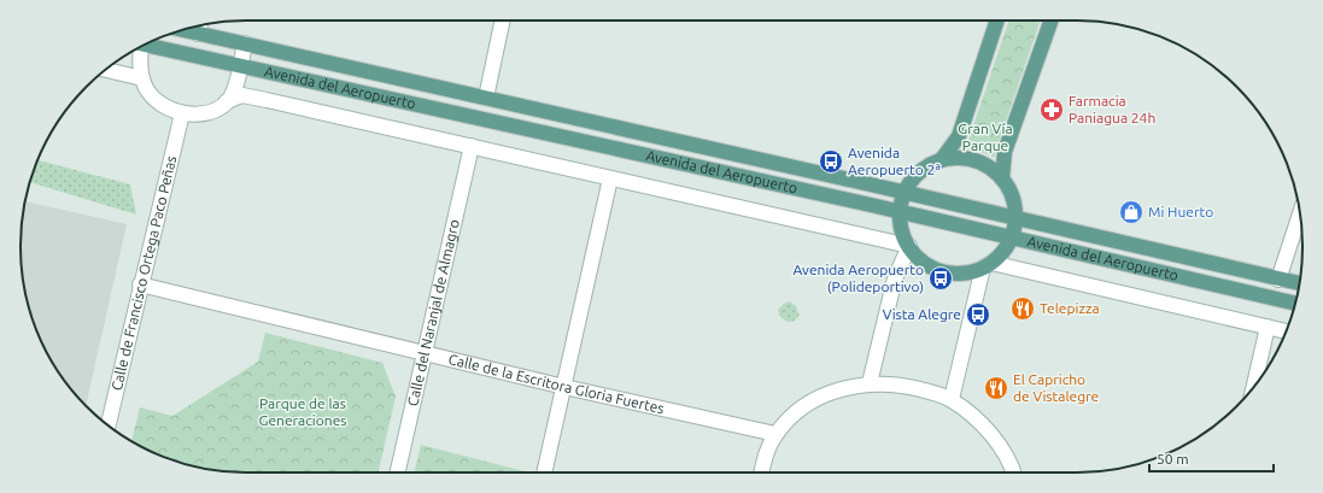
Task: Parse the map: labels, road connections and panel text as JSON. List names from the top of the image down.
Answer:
{
  "streets": {
    "main road": ["Avenida del Aeropuerto"],
    "street": ["Calle de Francisco Ortega Paco Peñas", "Calle del Naranjal de Almagro", "Calle de la Escritora Gloria Fuertes"]
  },
  "crossings": [
    ["Avenida del Aeropuerto", "Calle de Francisco Ortega Paco Peñas"],
    ["Avenida del Aeropuerto", "Calle del Naranjal de Almagro"],
    ["Calle de Francisco Ortega Paco Peñas", "Calle de la Escritora Gloria Fuertes"],
    ["Calle del Naranjal de Almagro", "Calle de la Escritora Gloria Fuertes"]
  ],
  "parks": ["Gran Vía Parque", "Parque de las Generaciones"],
  "places": {
    "pharmacy": ["Farmacia Paniagua 24h"],
    "bus stop": ["Avenida Aeropuerto 2ª", "Avenida Aeropuerto (Polideportivo)", "Vista Alegre"],
    "shop": ["Mi Huerto"],
    "restaurant": ["Telepizza", "El Capricho de Vistalegre"]
  },
  "scale_bar": "50 m"
}
